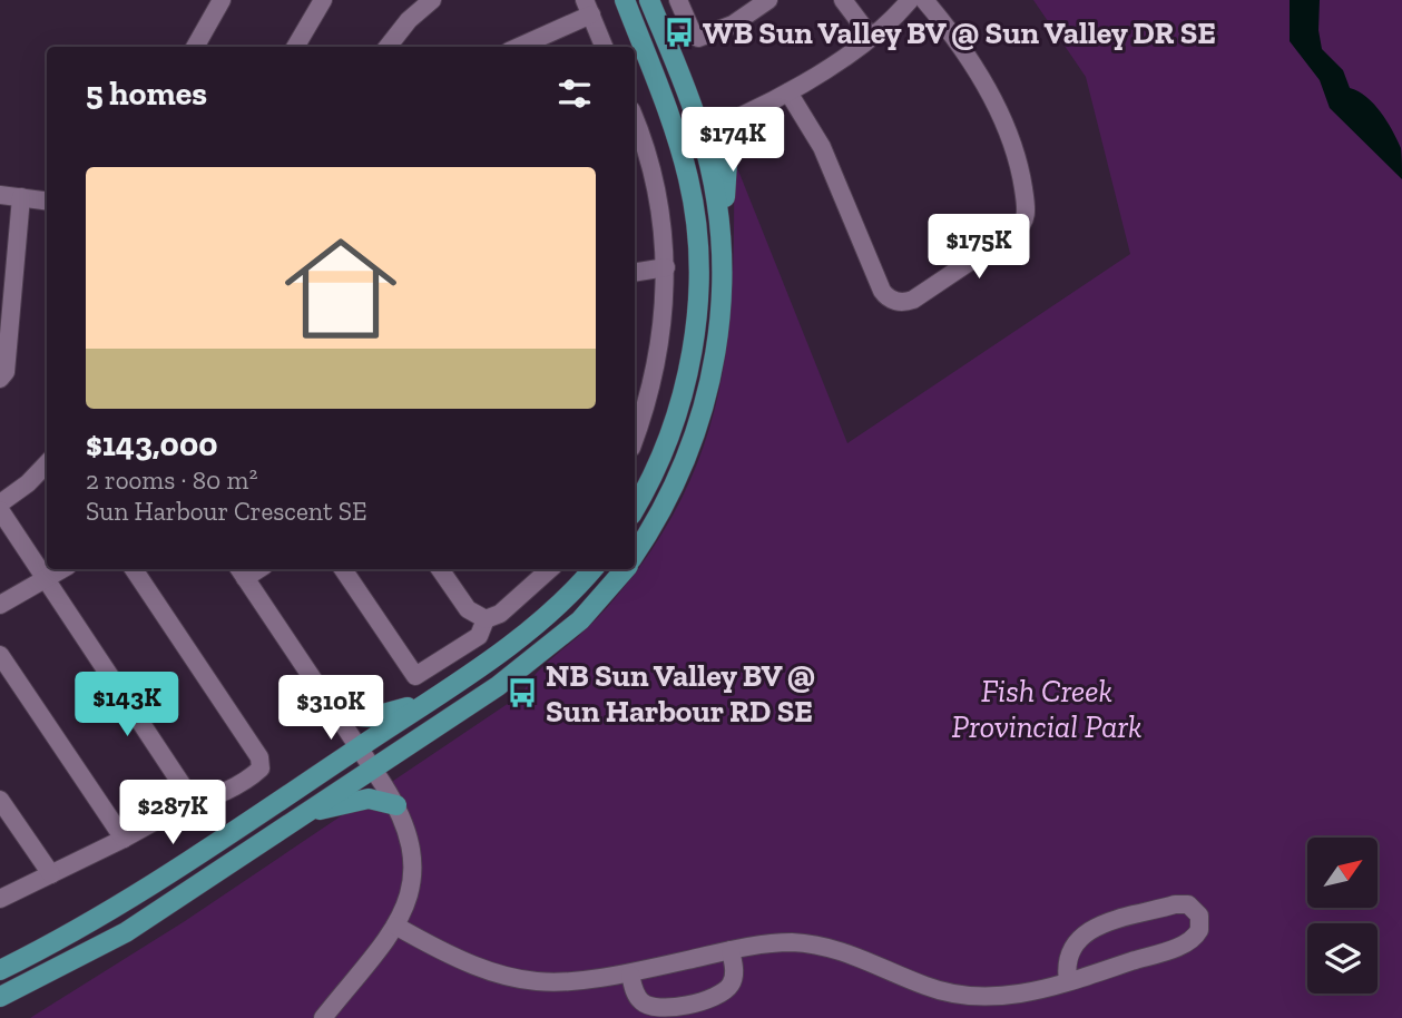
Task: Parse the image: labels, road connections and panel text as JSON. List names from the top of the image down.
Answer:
{
  "parks": ["Fish Creek Provincial Park"],
  "places": {
    "bus stop": ["WB Sun Valley BV @ Sun Valley DR SE", "NB Sun Valley BV @ Sun Harbour RD SE"]
  },
  "north": "top right",
  "page": {
    "heading": "5 homes",
    "price": [
      "$174K",
      "$175K",
      "$143K",
      "$310K",
      "$287K"
    ],
    "list": [
      {
        "name": "$143,000",
        "note": "2 rooms · 80 m² · Sun Harbour Crescent SE"
      }
    ]
  }
}
